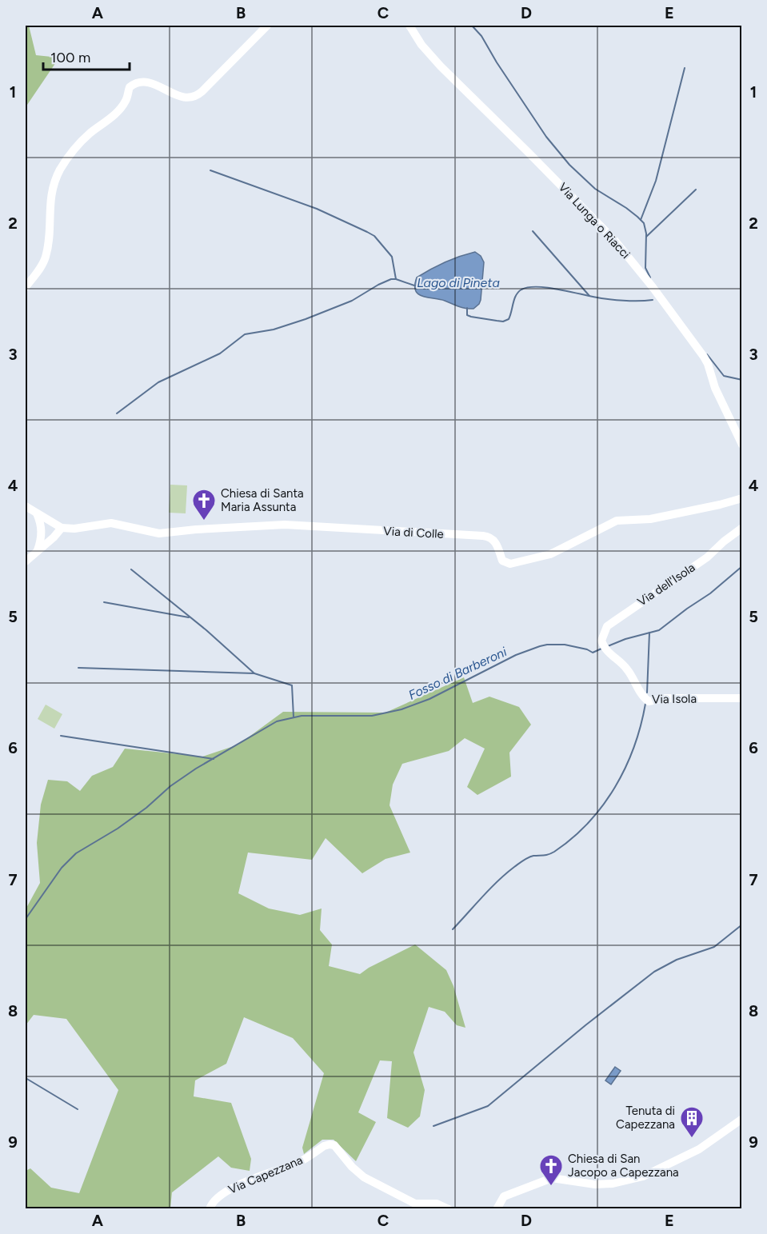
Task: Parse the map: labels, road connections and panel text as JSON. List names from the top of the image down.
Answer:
{
  "streets": {
    "street": [
      "Via Lunga o Riacci",
      "Via di Colle",
      "Via dell'Isola",
      "Via Isola",
      "Via Capezzana"
    ]
  },
  "crossings": [
    ["Via dell'Isola", "Via Isola"]
  ],
  "water": ["Lago di Pineta", "Fosso di Barberoni"],
  "places": {
    "church": ["Chiesa di Santa Maria Assunta", "Chiesa di San Jacopo a Capezzana"],
    "building": ["Tenuta di Capezzana"]
  },
  "scale_bar": "100 m",
  "grid": {
    "columns": [
      "A",
      "B",
      "C",
      "D",
      "E"
    ],
    "rows": [
      "1",
      "2",
      "3",
      "4",
      "5",
      "6",
      "7",
      "8",
      "9"
    ]
  }
}
